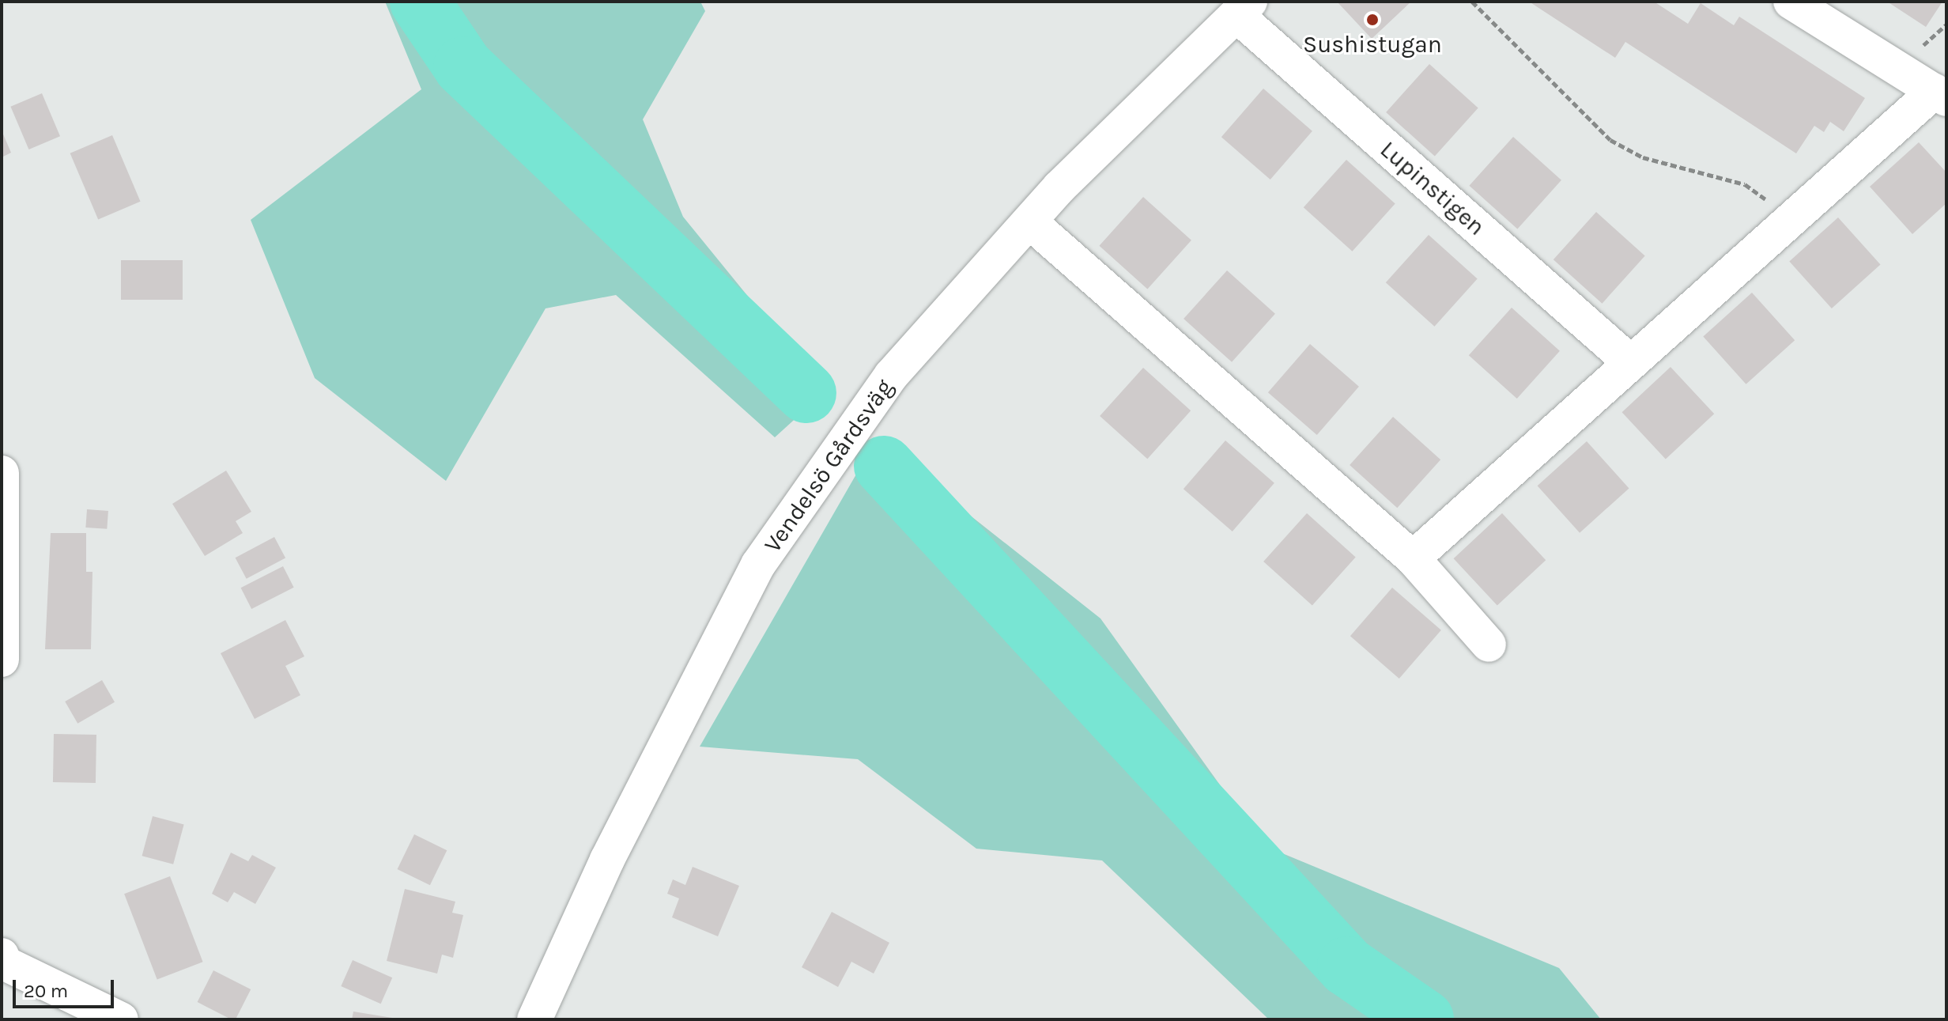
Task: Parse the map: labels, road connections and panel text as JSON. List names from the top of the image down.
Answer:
{
  "streets": {
    "street": ["Lupinstigen", "Vendelsö Gårdsväg"]
  },
  "crossings": [
    ["Lupinstigen", "Vendelsö Gårdsväg"]
  ],
  "places": ["Sushistugan"],
  "scale_bar": "20 m"
}
